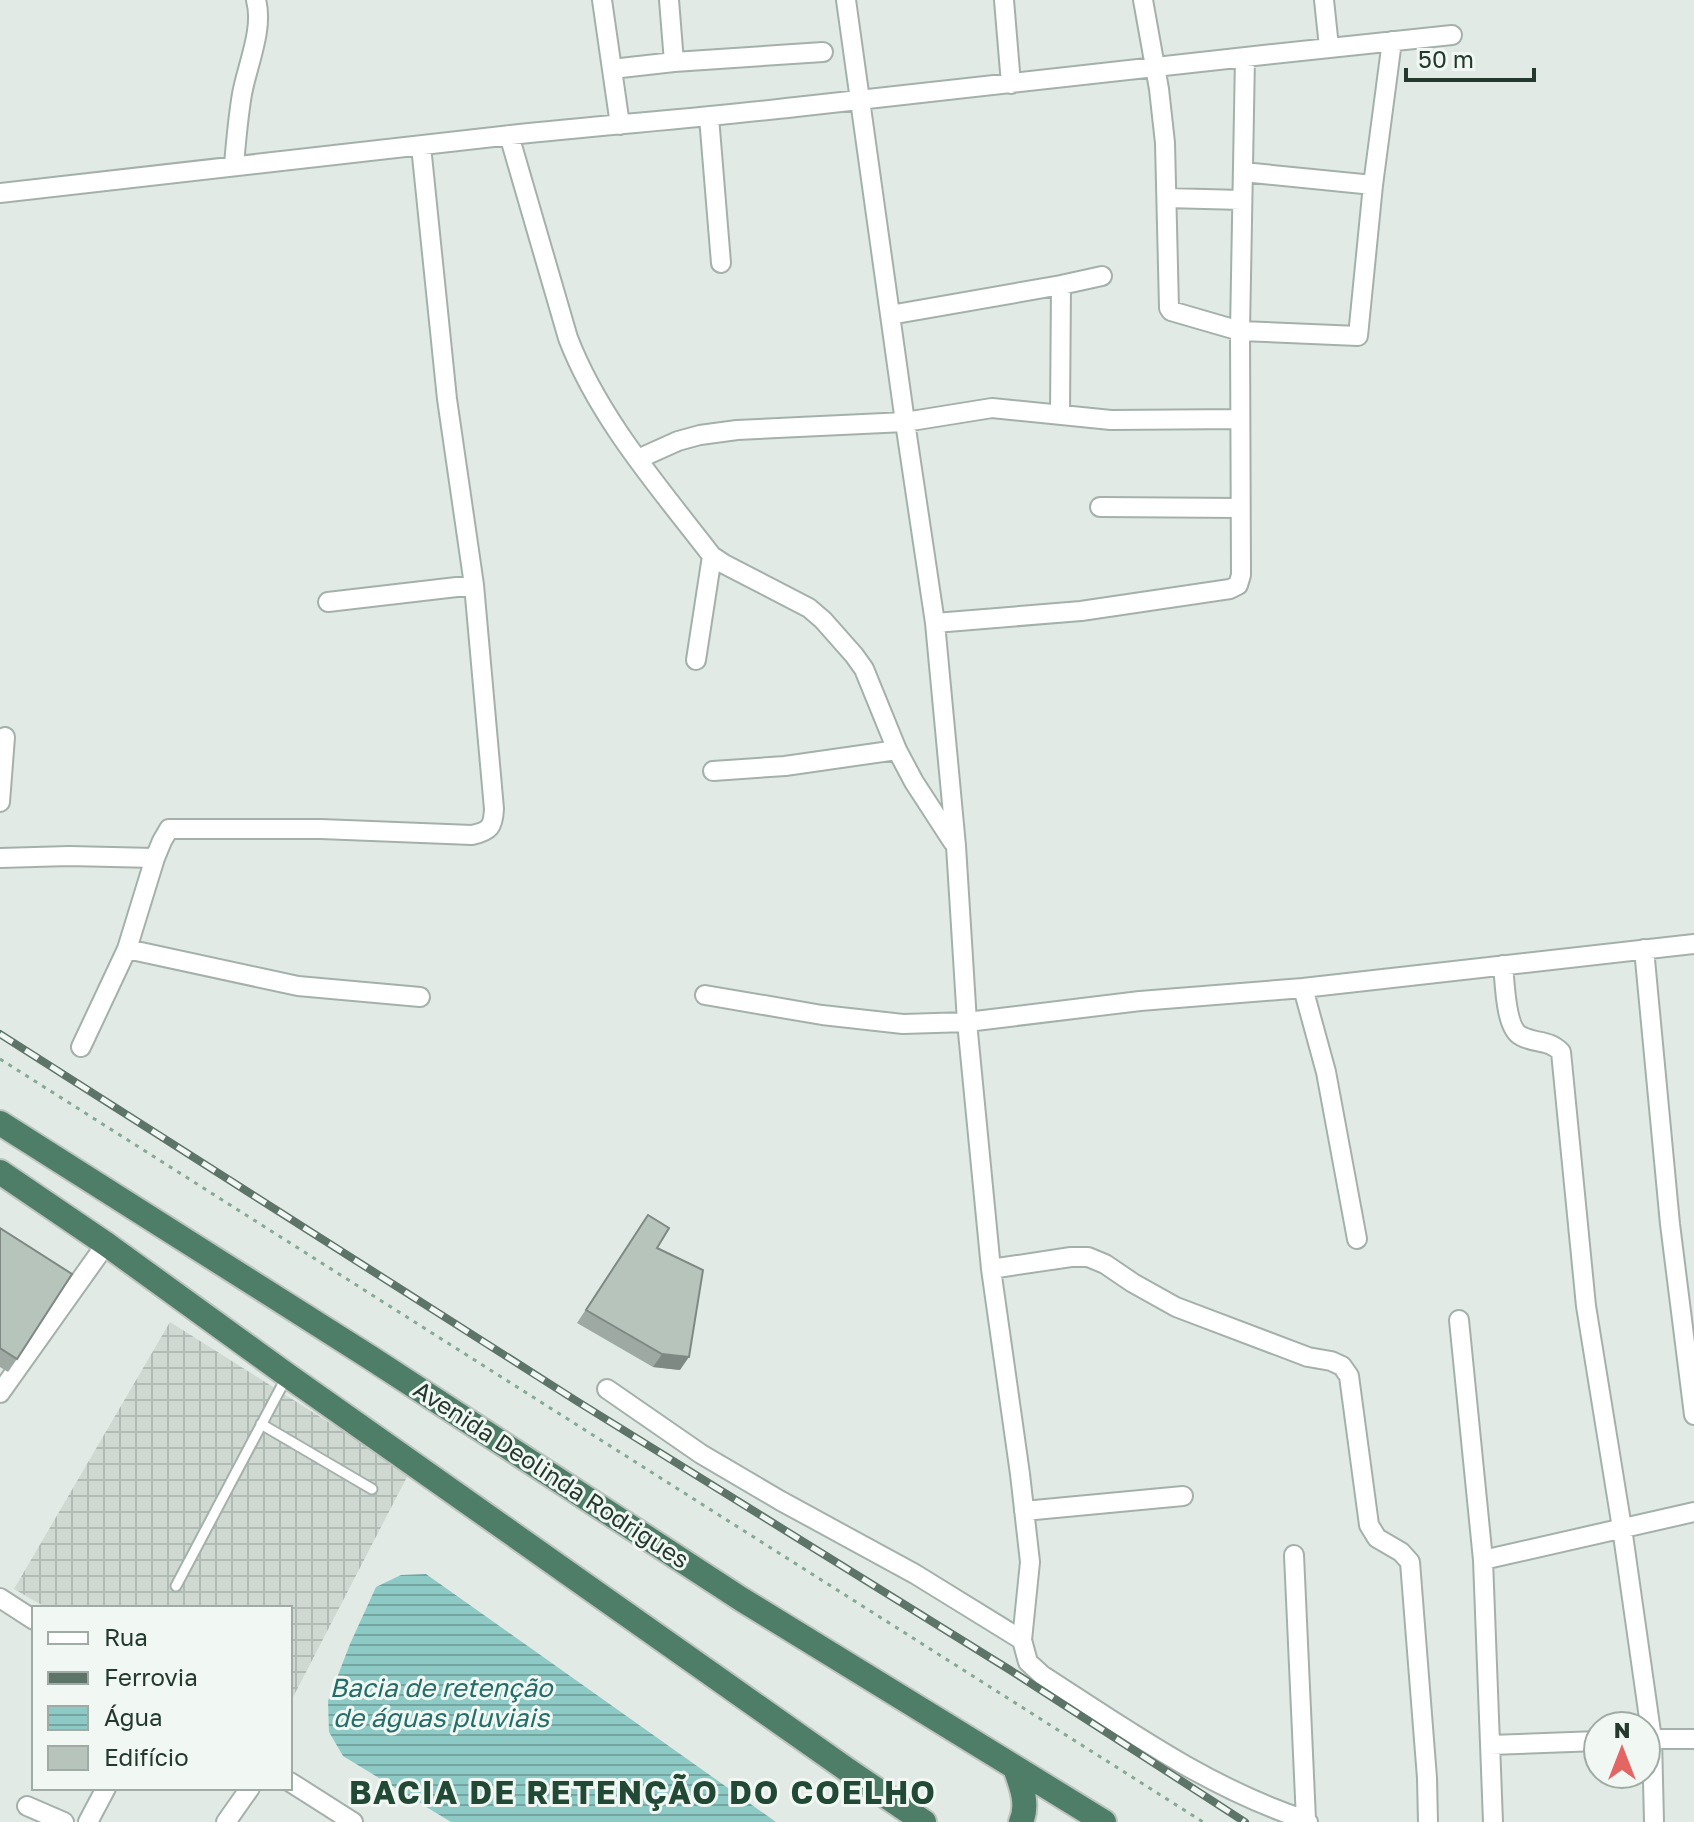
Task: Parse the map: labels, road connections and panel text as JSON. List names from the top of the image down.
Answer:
{
  "streets": {
    "highway": ["Avenida Deolinda Rodrigues"]
  },
  "districts": ["BACIA DE RETENÇÃO DO COELHO"],
  "water": ["Bacia de retenção de águas pluviais"],
  "legend": [
    "Rua",
    "Ferrovia",
    "Água",
    "Edifício"
  ],
  "scale_bar": "50 m",
  "north": "top"
}
